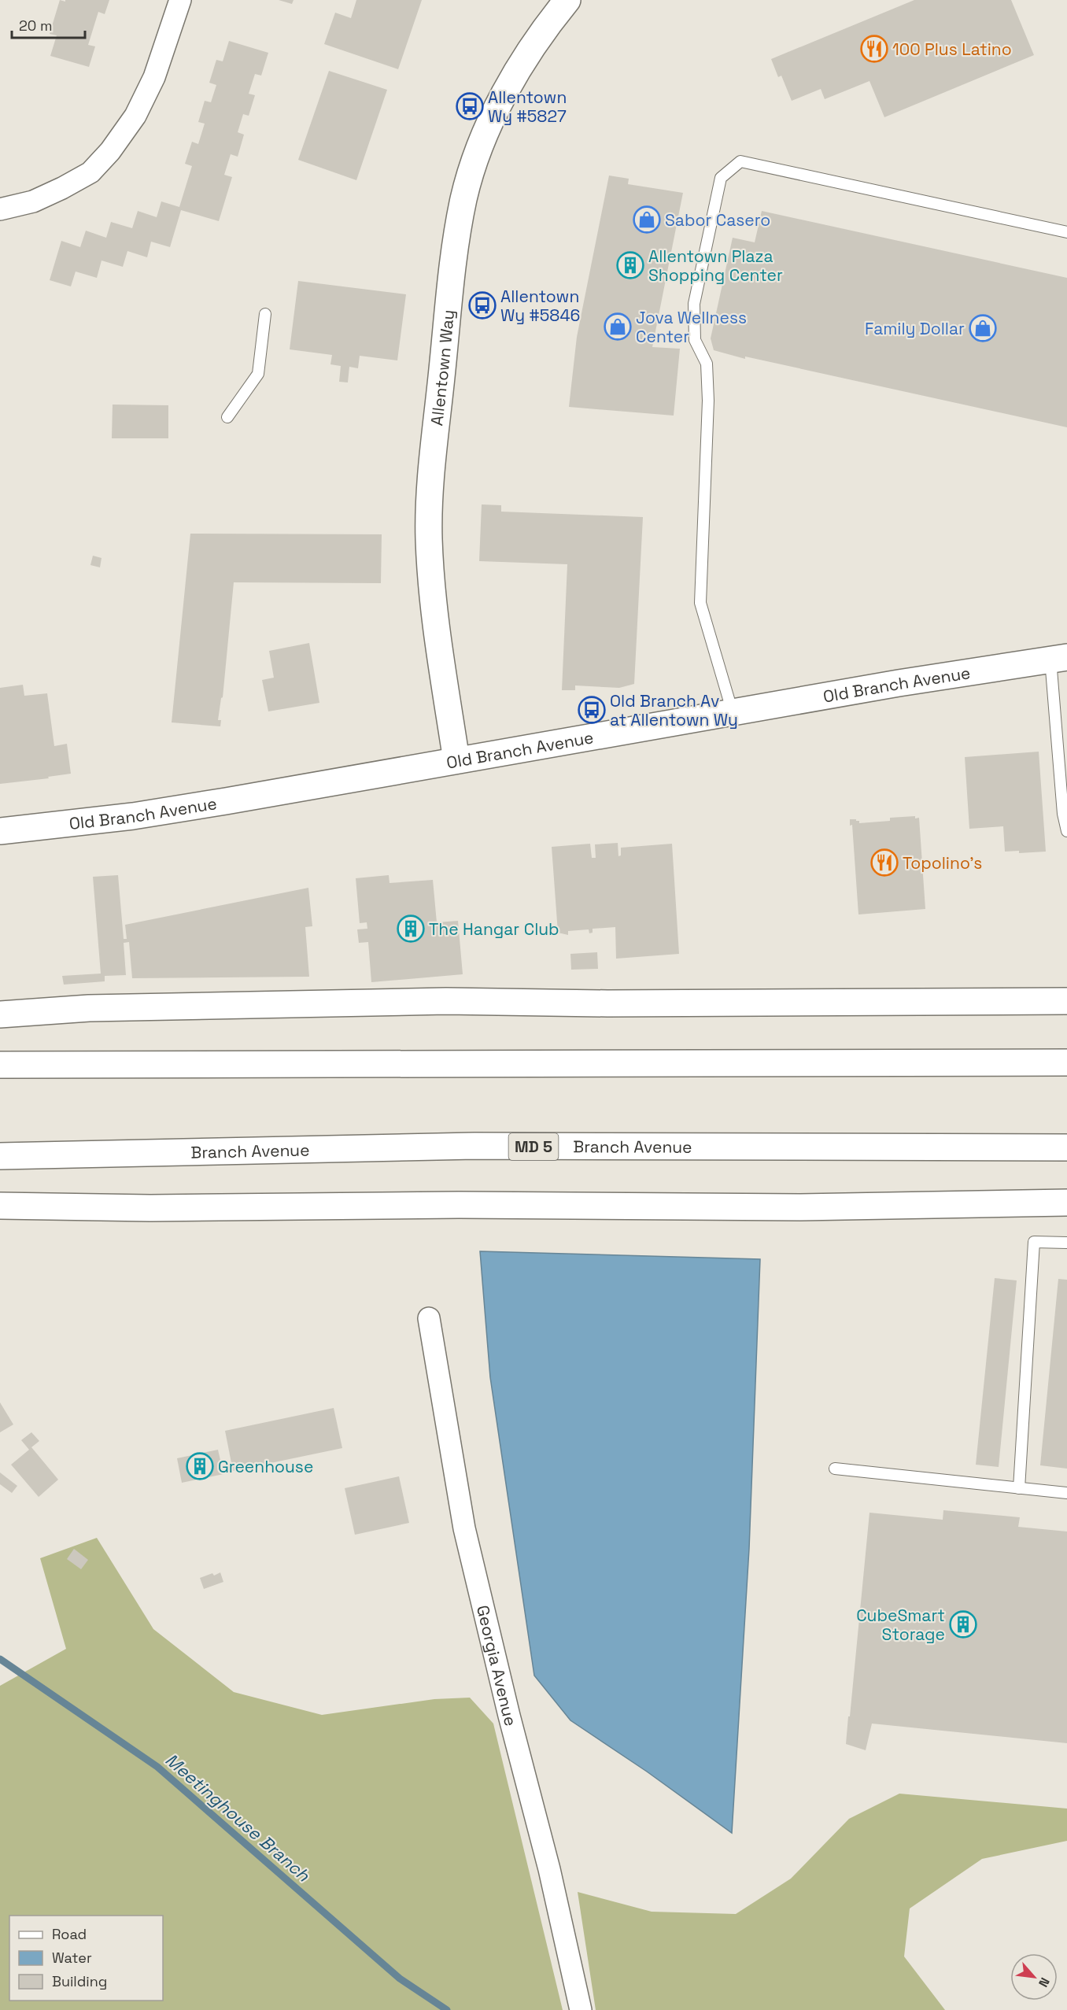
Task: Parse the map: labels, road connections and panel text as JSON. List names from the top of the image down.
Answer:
{
  "streets": {
    "main road": [
      "Allentown Way",
      "Old Branch Avenue",
      "MD 5",
      "Branch Avenue"
    ],
    "street": ["Georgia Avenue"]
  },
  "crossings": [
    ["Allentown Way", "Old Branch Avenue"]
  ],
  "water": ["Meetinghouse Branch"],
  "places": {
    "restaurant": ["100 Plus Latino", "Topolino's"],
    "bus stop": ["Allentown Wy #5827", "Allentown Wy #5846", "Old Branch Av at Allentown Wy"],
    "shop": ["Sabor Casero", "Jova Wellness Center", "Family Dollar"],
    "building": [
      "Allentown Plaza Shopping Center",
      "The Hangar Club",
      "Greenhouse",
      "CubeSmart Storage"
    ]
  },
  "legend": ["Road", "Water", "Building"],
  "scale_bar": "20 m",
  "north": "bottom right"
}
